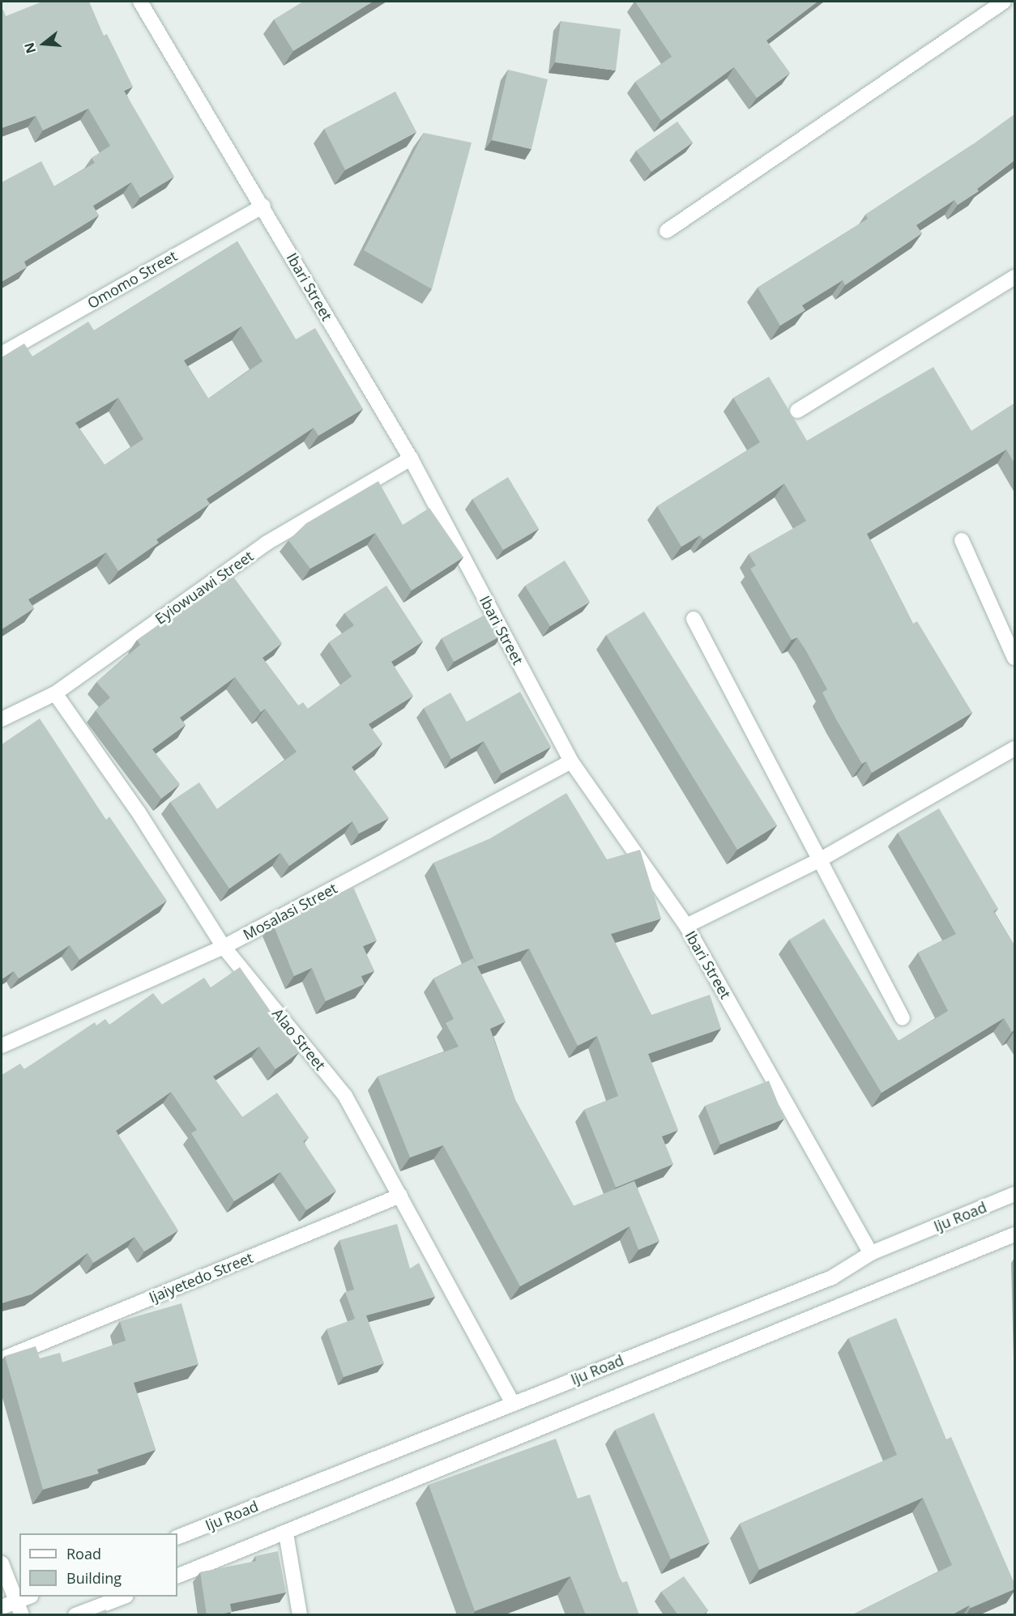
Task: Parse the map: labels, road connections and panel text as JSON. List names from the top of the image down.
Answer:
{
  "streets": {
    "street": [
      "Omomo Street",
      "Ibari Street",
      "Eyiowuawi Street",
      "Mosalasi Street",
      "Alao Street",
      "Iju Road",
      "Ijaiyetedo Street"
    ]
  },
  "crossings": [
    ["Omomo Street", "Ibari Street"],
    ["Ibari Street", "Eyiowuawi Street"],
    ["Ibari Street", "Mosalasi Street"],
    ["Ibari Street", "Iju Road"],
    ["Eyiowuawi Street", "Alao Street"],
    ["Mosalasi Street", "Alao Street"],
    ["Alao Street", "Iju Road"],
    ["Alao Street", "Ijaiyetedo Street"]
  ],
  "legend": ["Road", "Building"],
  "north": "left"
}
